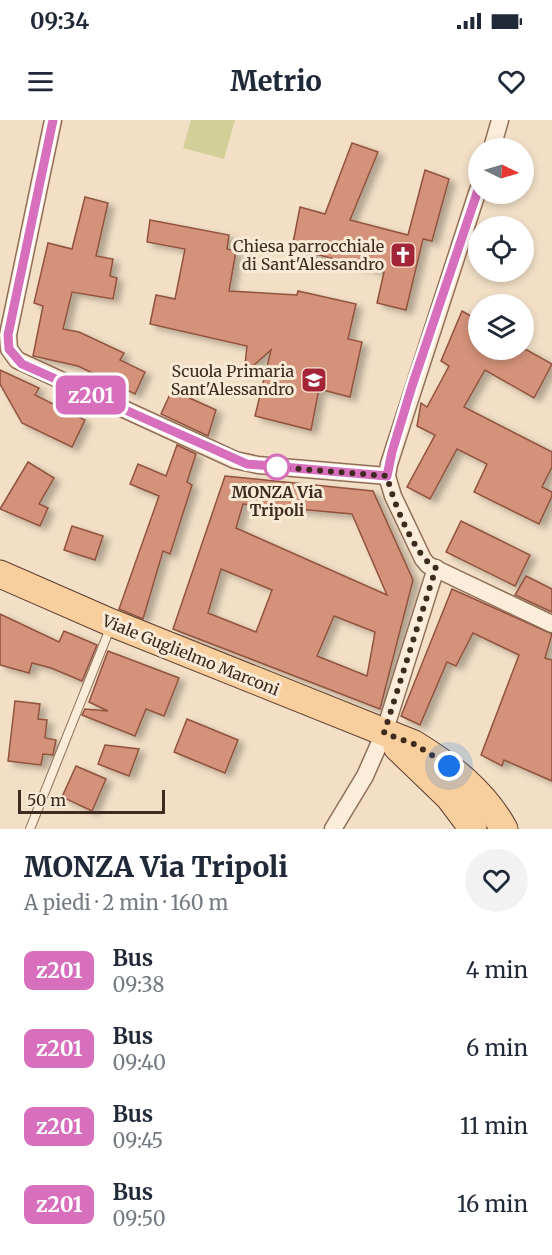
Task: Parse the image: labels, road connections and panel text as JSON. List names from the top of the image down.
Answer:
{
  "streets": {
    "main road": ["Viale Guglielmo Marconi"]
  },
  "places": {
    "church": ["Chiesa parrocchiale di Sant'Alessandro"],
    "school or university": ["Scuola Primaria Sant'Alessandro"],
    "other": ["MONZA Via Tripoli"]
  },
  "lines": ["bus line z201"],
  "scale_bar": "50 m",
  "north": "right",
  "page": {
    "status": "09:34",
    "header": "Metrio",
    "on_map": "z201",
    "scale": "50 m",
    "heading": ["MONZA Via Tripoli", "A piedi · 2 min · 160 m"],
    "list": [
      {
        "mark": "z201",
        "name": "Bus",
        "note": "09:38",
        "value": "4 min"
      },
      {
        "mark": "z201",
        "name": "Bus",
        "note": "09:40",
        "value": "6 min"
      },
      {
        "mark": "z201",
        "name": "Bus",
        "note": "09:45",
        "value": "11 min"
      },
      {
        "mark": "z201",
        "name": "Bus",
        "note": "09:50",
        "value": "16 min"
      }
    ]
  }
}
